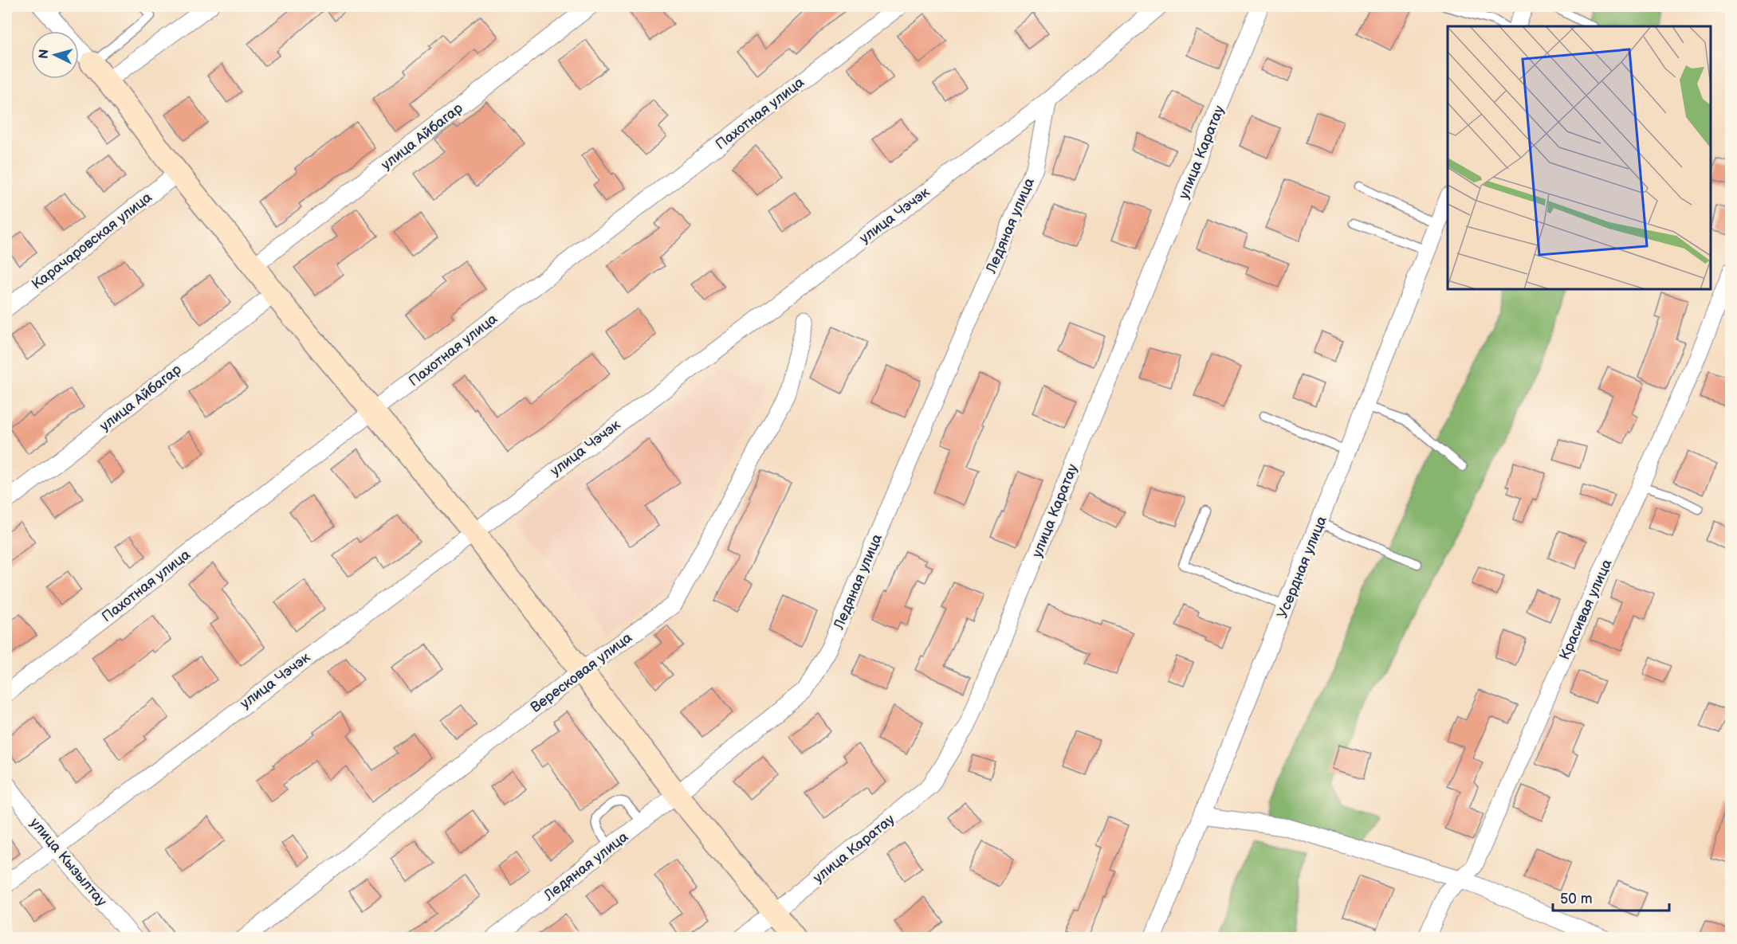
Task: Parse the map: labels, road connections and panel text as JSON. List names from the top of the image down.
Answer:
{
  "streets": {
    "street": [
      "Пахотная улица",
      "улица Айбагар",
      "улица Каратау",
      "улица Чэчэк",
      "Ледяная улица",
      "Карачаровская улица",
      "Усердная улица",
      "Красивая улица",
      "Вересковая улица",
      "улица Кызылтау"
    ]
  },
  "crossings": [
    ["улица Чэчэк", "Ледяная улица"],
    ["улица Чэчэк", "улица Кызылтау"]
  ],
  "scale_bar": "50 m",
  "north": "left"
}
